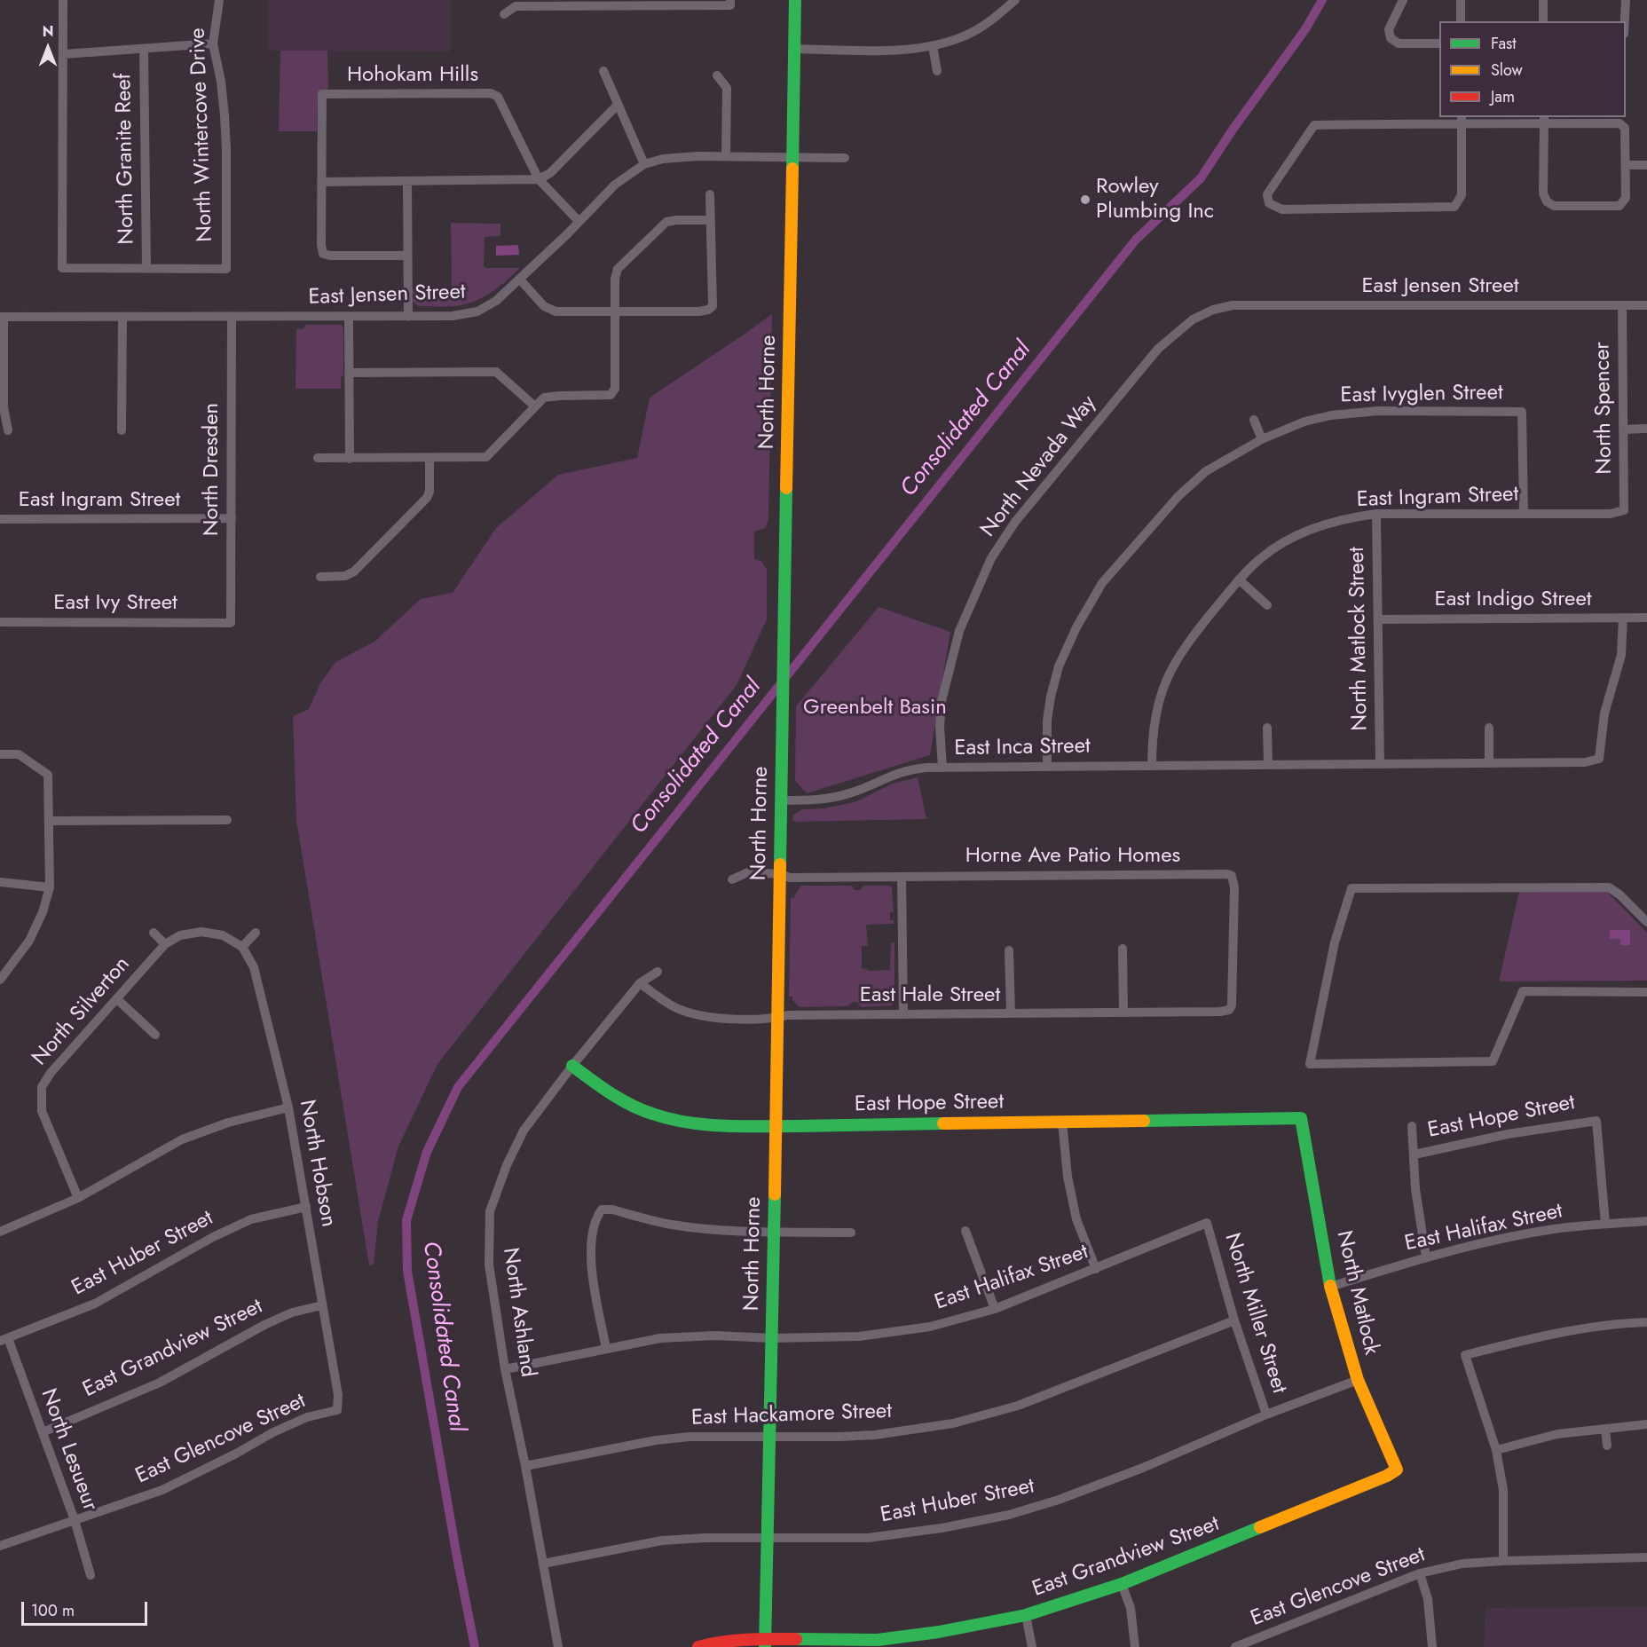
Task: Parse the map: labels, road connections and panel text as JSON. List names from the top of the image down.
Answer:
{
  "streets": {
    "street": [
      "Hohokam Hills",
      "North Wintercove Drive",
      "North Granite Reef",
      "East Jensen Street",
      "North Horne",
      "East Ivyglen Street",
      "North Spencer",
      "North Nevada Way",
      "North Dresden",
      "East Ingram Street",
      "East Indigo Street",
      "East Ivy Street",
      "North Matlock Street",
      "East Inca Street",
      "Horne Ave Patio Homes",
      "East Hale Street",
      "North Silverton",
      "East Hope Street",
      "North Hobson",
      "East Halifax Street",
      "East Huber Street",
      "North Matlock",
      "North Ashland",
      "North Miller Street",
      "East Grandview Street",
      "East Hackamore Street",
      "East Glencove Street",
      "North Lesueur"
    ]
  },
  "crossings": [
    ["Hohokam Hills", "East Jensen Street"],
    ["North Wintercove Drive", "North Granite Reef"],
    ["East Jensen Street", "North Horne"],
    ["East Jensen Street", "North Spencer"],
    ["East Jensen Street", "North Nevada Way"],
    ["East Jensen Street", "North Dresden"],
    ["North Horne", "East Inca Street"],
    ["North Horne", "Horne Ave Patio Homes"],
    ["North Horne", "East Hale Street"],
    ["North Horne", "East Hope Street"],
    ["North Horne", "East Halifax Street"],
    ["North Horne", "East Huber Street"],
    ["North Horne", "East Grandview Street"],
    ["North Horne", "East Hackamore Street"],
    ["East Ivyglen Street", "East Ingram Street"],
    ["East Ivyglen Street", "East Inca Street"],
    ["North Spencer", "East Ingram Street"],
    ["North Nevada Way", "East Inca Street"],
    ["North Dresden", "East Ingram Street"],
    ["North Dresden", "East Ivy Street"],
    ["East Ingram Street", "North Matlock Street"],
    ["East Ingram Street", "East Inca Street"],
    ["East Indigo Street", "North Matlock Street"],
    ["East Indigo Street", "East Inca Street"],
    ["North Matlock Street", "East Inca Street"],
    ["Horne Ave Patio Homes", "East Hale Street"],
    ["East Hale Street", "North Ashland"],
    ["North Silverton", "North Hobson"],
    ["East Hope Street", "East Halifax Street"],
    ["East Hope Street", "North Matlock"],
    ["East Hope Street", "North Ashland"],
    ["North Hobson", "East Huber Street"],
    ["North Hobson", "East Grandview Street"],
    ["North Hobson", "East Glencove Street"],
    ["East Halifax Street", "North Matlock"],
    ["East Halifax Street", "North Ashland"],
    ["East Halifax Street", "North Miller Street"],
    ["East Huber Street", "North Matlock"],
    ["East Huber Street", "North Ashland"],
    ["East Huber Street", "North Miller Street"],
    ["East Huber Street", "North Lesueur"],
    ["North Matlock", "East Grandview Street"],
    ["North Ashland", "East Hackamore Street"],
    ["North Miller Street", "East Hackamore Street"],
    ["East Grandview Street", "North Lesueur"],
    ["East Glencove Street", "North Lesueur"]
  ],
  "water": ["Consolidated Canal"],
  "parks": ["Greenbelt Basin"],
  "places": ["Rowley Plumbing Inc"],
  "legend": ["Fast", "Slow", "Jam"],
  "scale_bar": "100 m",
  "north": "top"
}
